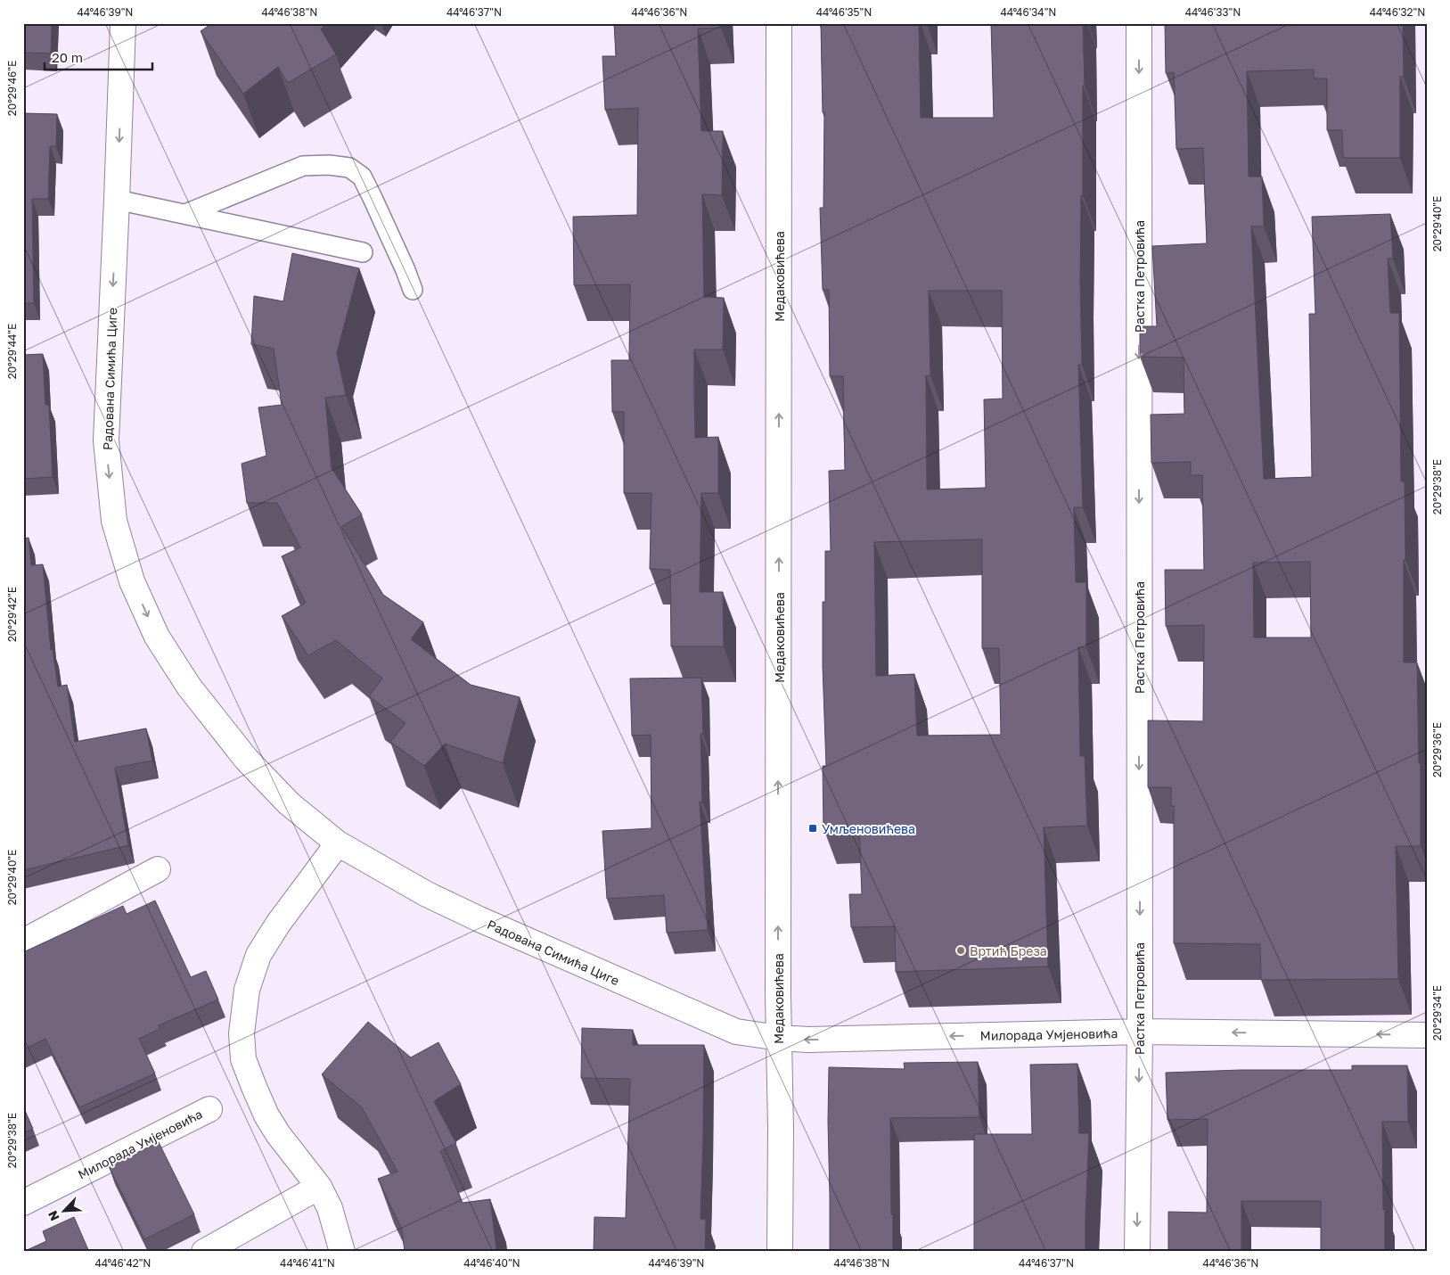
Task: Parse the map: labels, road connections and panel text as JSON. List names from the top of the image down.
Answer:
{
  "streets": {
    "street": [
      "Медаковићева",
      "Растка Петровића",
      "Радована Симића Циге",
      "Милорада Умјеновића"
    ]
  },
  "crossings": [
    ["Медаковићева", "Радована Симића Циге"],
    ["Медаковићева", "Милорада Умјеновића"],
    ["Растка Петровића", "Милорада Умјеновића"],
    ["Радована Симића Циге", "Милорада Умјеновића"]
  ],
  "one_way": [
    "Медаковићева",
    "Растка Петровића",
    "Радована Симића Циге",
    "Милорада Умјеновића"
  ],
  "places": {
    "transit": ["Умљеновићева"],
    "other": ["Вртић Бреза"]
  },
  "scale_bar": "20 m",
  "north": "bottom left",
  "coordinates": [
    "44°46'39\"N",
    "44°46'38\"N",
    "44°46'37\"N",
    "44°46'36\"N",
    "44°46'35\"N",
    "44°46'34\"N",
    "44°46'33\"N",
    "44°46'32\"N",
    "20°29'46\"E",
    "20°29'40\"E",
    "20°29'44\"E",
    "20°29'38\"E",
    "20°29'42\"E",
    "20°29'36\"E",
    "20°29'34\"E",
    "44°46'42\"N",
    "44°46'41\"N",
    "44°46'40\"N"
  ]
}
